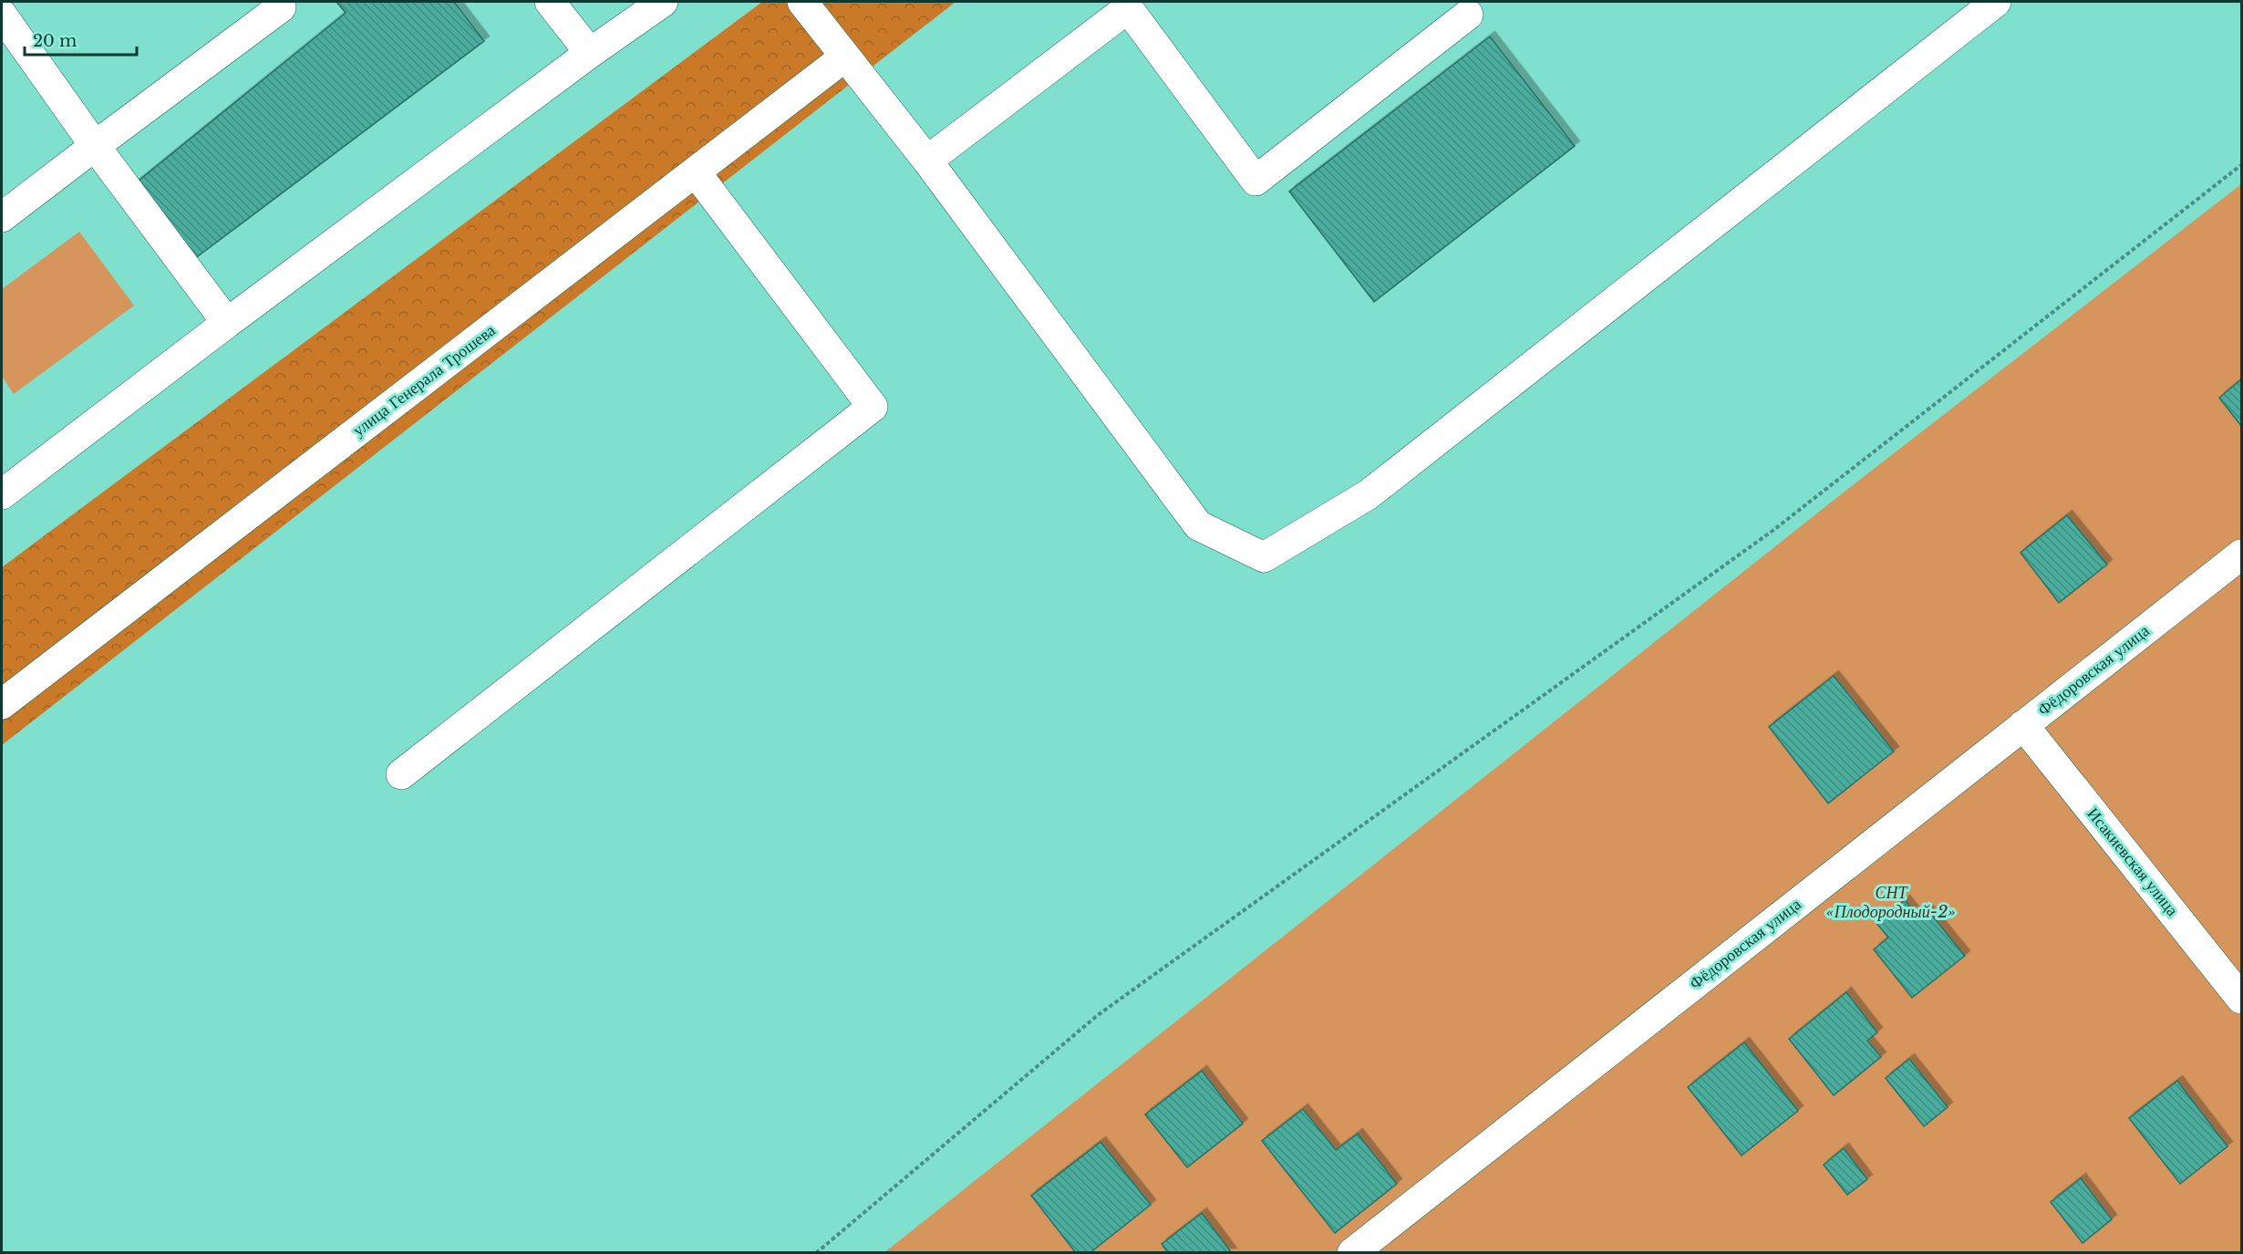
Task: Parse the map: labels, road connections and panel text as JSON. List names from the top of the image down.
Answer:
{
  "streets": {
    "street": ["улица Генерала Трошева", "Фёдоровская улица", "Исакиевская улица"]
  },
  "crossings": [
    ["Фёдоровская улица", "Исакиевская улица"]
  ],
  "parks": ["СНТ «Плодородный-2»"],
  "scale_bar": "20 m"
}
